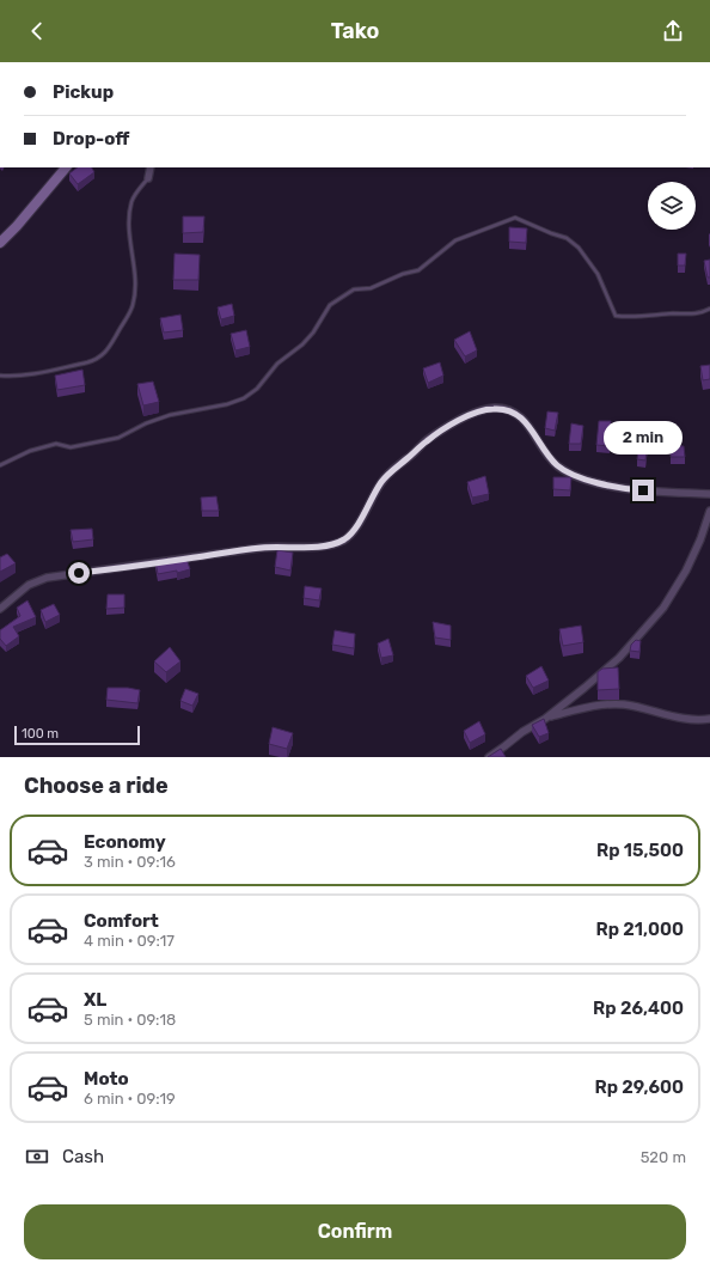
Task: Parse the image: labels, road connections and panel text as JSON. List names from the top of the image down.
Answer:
{
  "scale_bar": "100 m",
  "page": {
    "header": "Tako",
    "banner": ["Pickup", "Drop-off"],
    "bubble": "2 min",
    "scale": "100 m",
    "heading": "Choose a ride",
    "list": [
      {
        "name": "Economy",
        "note": "3 min · 09:16",
        "value": "Rp 15,500"
      },
      {
        "name": "Comfort",
        "note": "4 min · 09:17",
        "value": "Rp 21,000"
      },
      {
        "name": "XL",
        "note": "5 min · 09:18",
        "value": "Rp 26,400"
      },
      {
        "name": "Moto",
        "note": "6 min · 09:19",
        "value": "Rp 29,600"
      }
    ],
    "pay": ["Cash", "520 m"],
    "buttons": "Confirm"
  }
}
